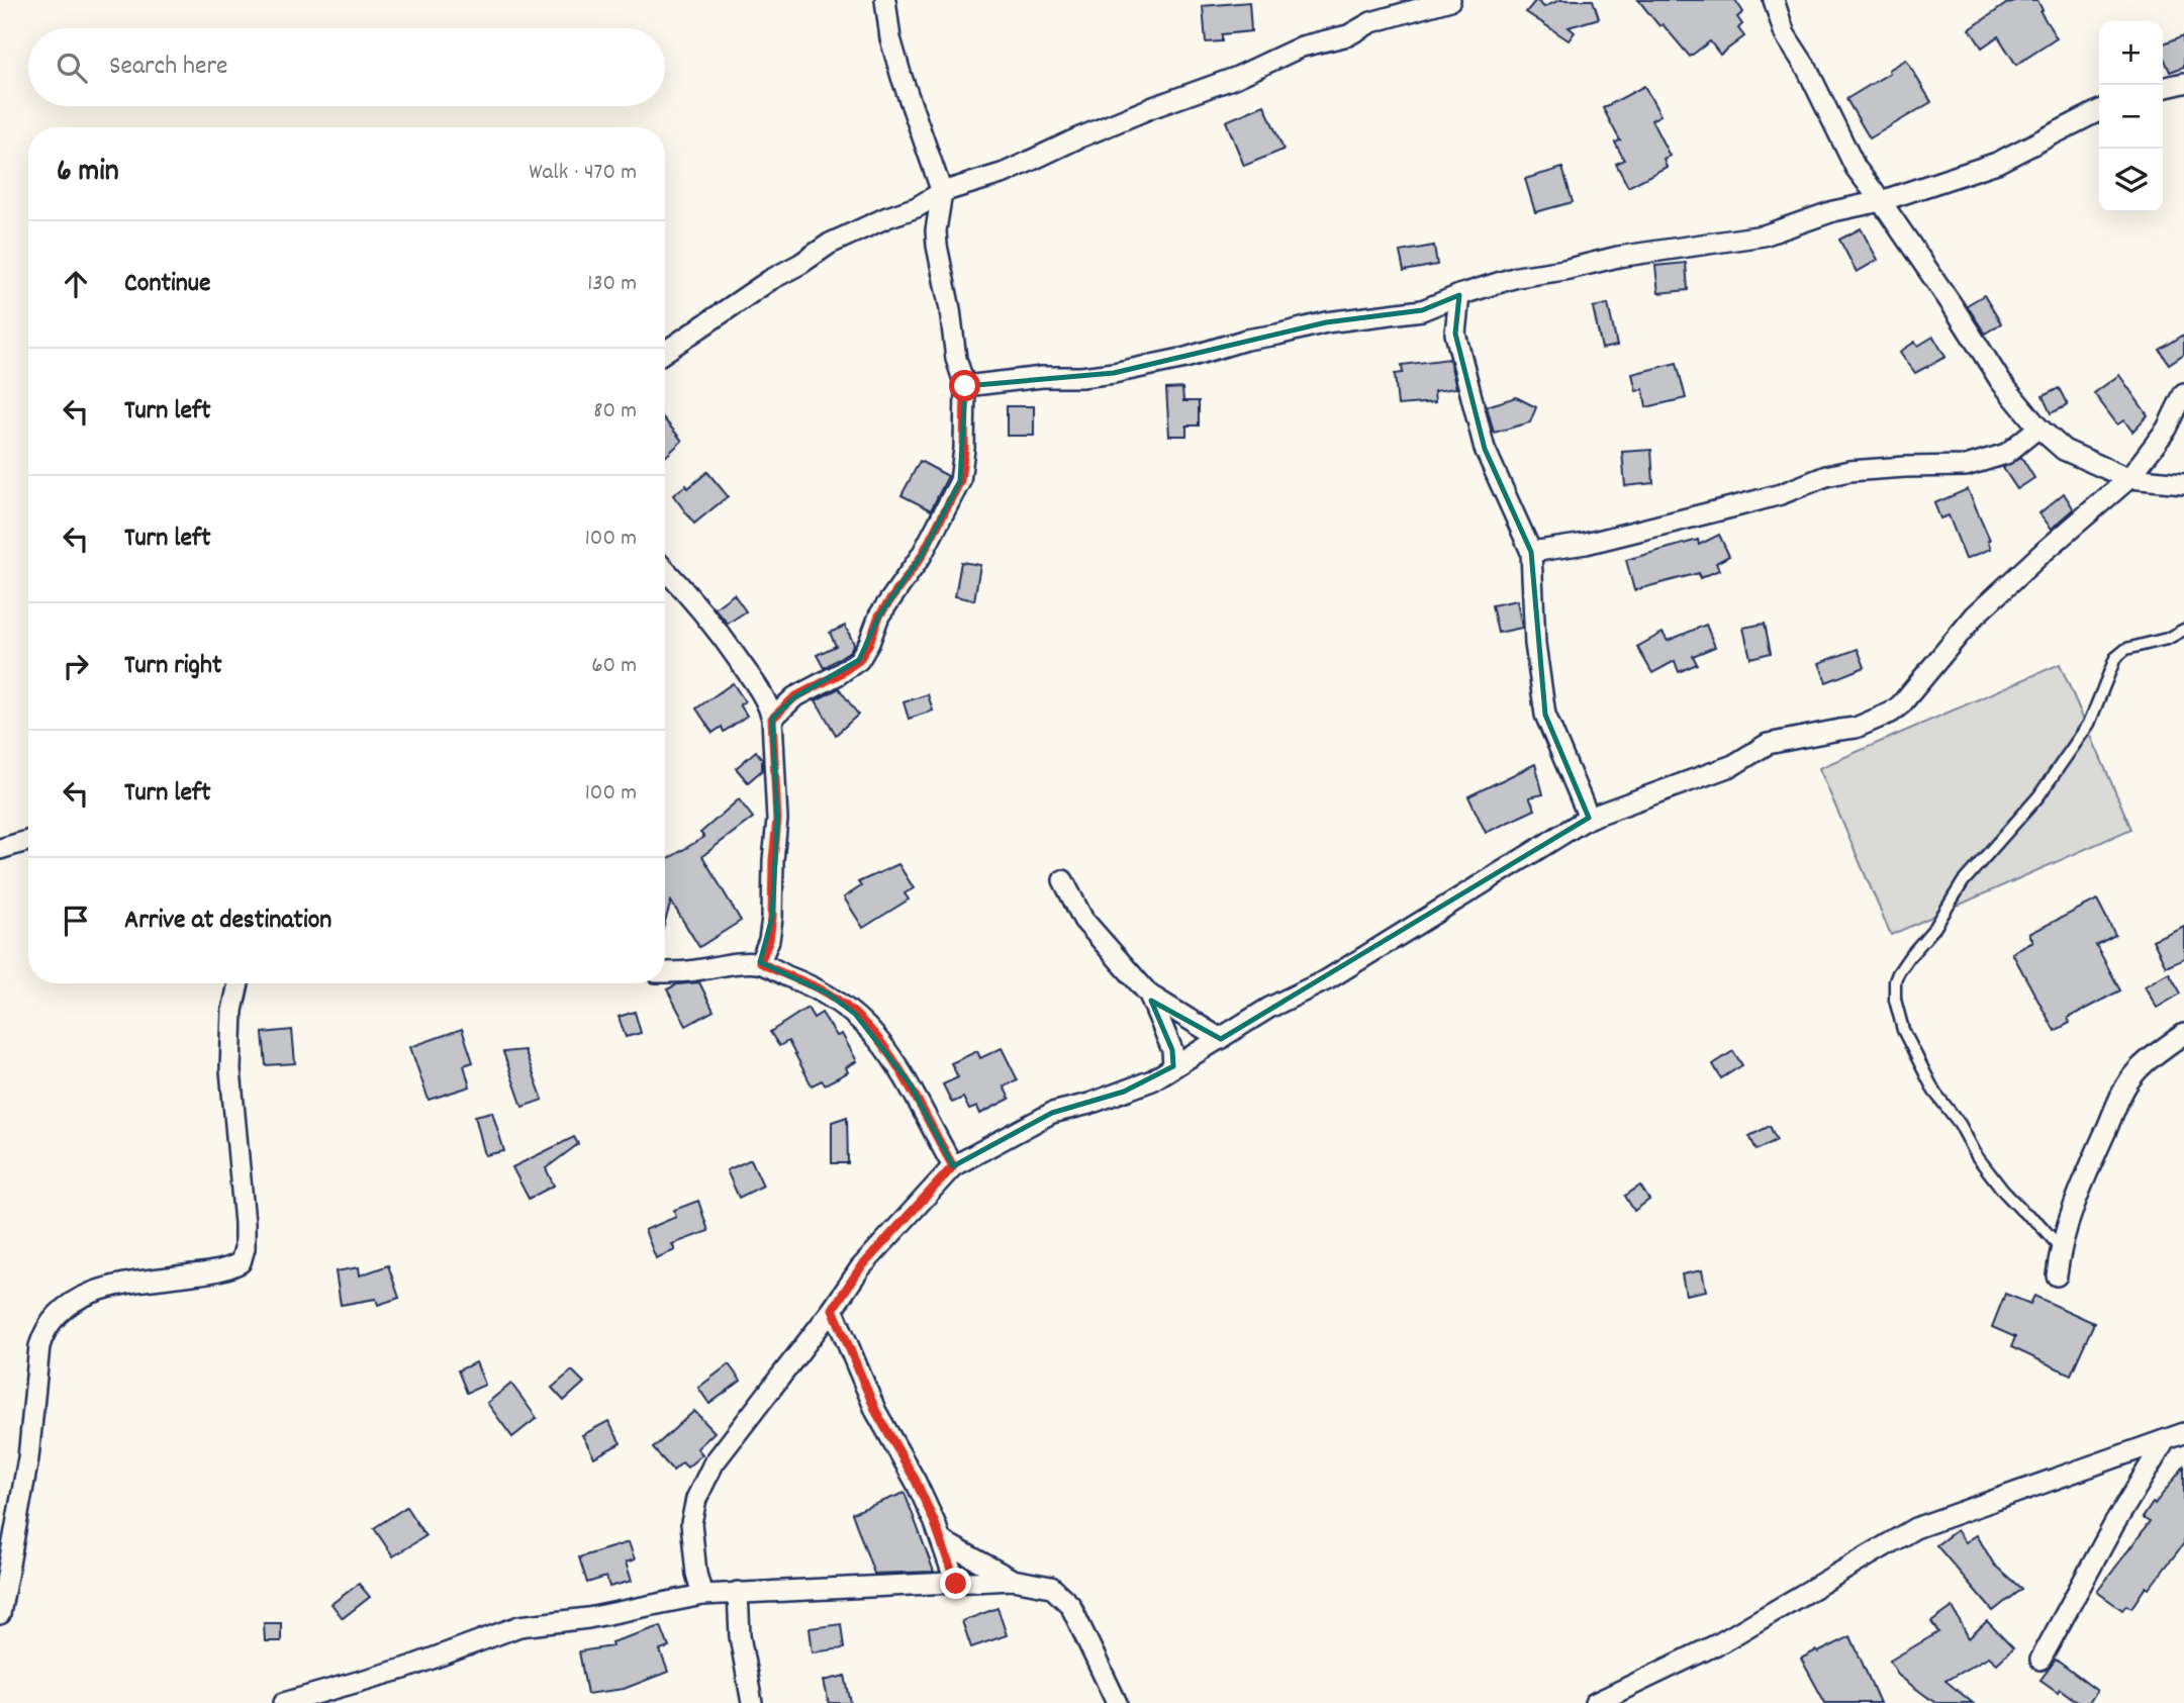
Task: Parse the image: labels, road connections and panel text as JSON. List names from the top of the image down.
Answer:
{
  "page": {
    "map_buttons": ["+", "−"],
    "search": "Search here",
    "heading": ["6 min", "Walk · 470 m"],
    "list": [
      ["Continue", "130 m"],
      ["Turn left", "80 m"],
      ["Turn left", "100 m"],
      ["Turn right", "60 m"],
      ["Turn left", "100 m"],
      "Arrive at destination"
    ]
  }
}
